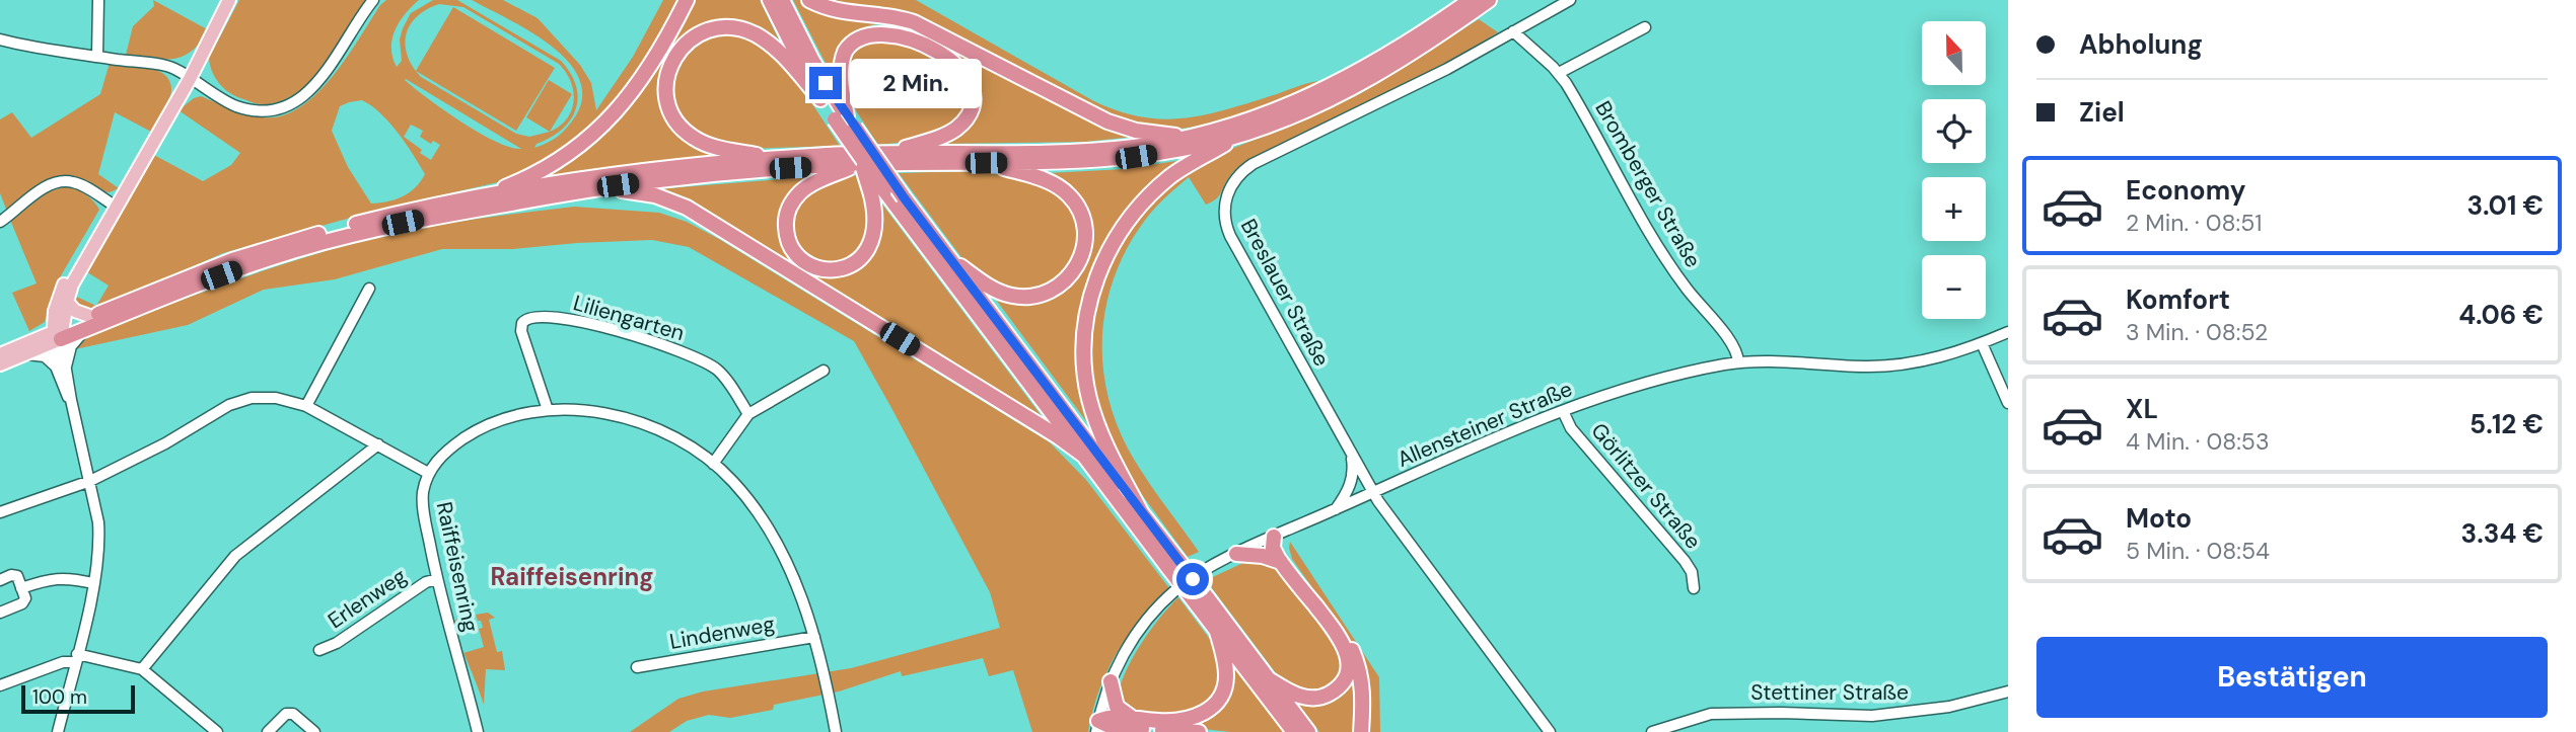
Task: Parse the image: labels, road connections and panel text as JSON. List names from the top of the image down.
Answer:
{
  "streets": {
    "street": [
      "Bromberger Straße",
      "Breslauer Straße",
      "Liliengarten",
      "Allensteiner Straße",
      "Görlitzer Straße",
      "Raiffeisenring",
      "Erlenweg",
      "Lindenweg",
      "Stettiner Straße"
    ]
  },
  "crossings": [
    ["Bromberger Straße", "Breslauer Straße"],
    ["Bromberger Straße", "Allensteiner Straße"],
    ["Breslauer Straße", "Allensteiner Straße"],
    ["Allensteiner Straße", "Görlitzer Straße"],
    ["Raiffeisenring", "Erlenweg"]
  ],
  "districts": ["Raiffeisenring"],
  "scale_bar": "100 m",
  "north": "top",
  "page": {
    "banner": ["Abholung", "Ziel"],
    "map_buttons": ["+", "−"],
    "bubble": "2 Min.",
    "list": [
      {
        "name": "Economy",
        "note": "2 Min. · 08:51",
        "value": "3.01 €"
      },
      {
        "name": "Komfort",
        "note": "3 Min. · 08:52",
        "value": "4.06 €"
      },
      {
        "name": "XL",
        "note": "4 Min. · 08:53",
        "value": "5.12 €"
      },
      {
        "name": "Moto",
        "note": "5 Min. · 08:54",
        "value": "3.34 €"
      }
    ],
    "buttons": "Bestätigen",
    "scale": "100 m"
  }
}
